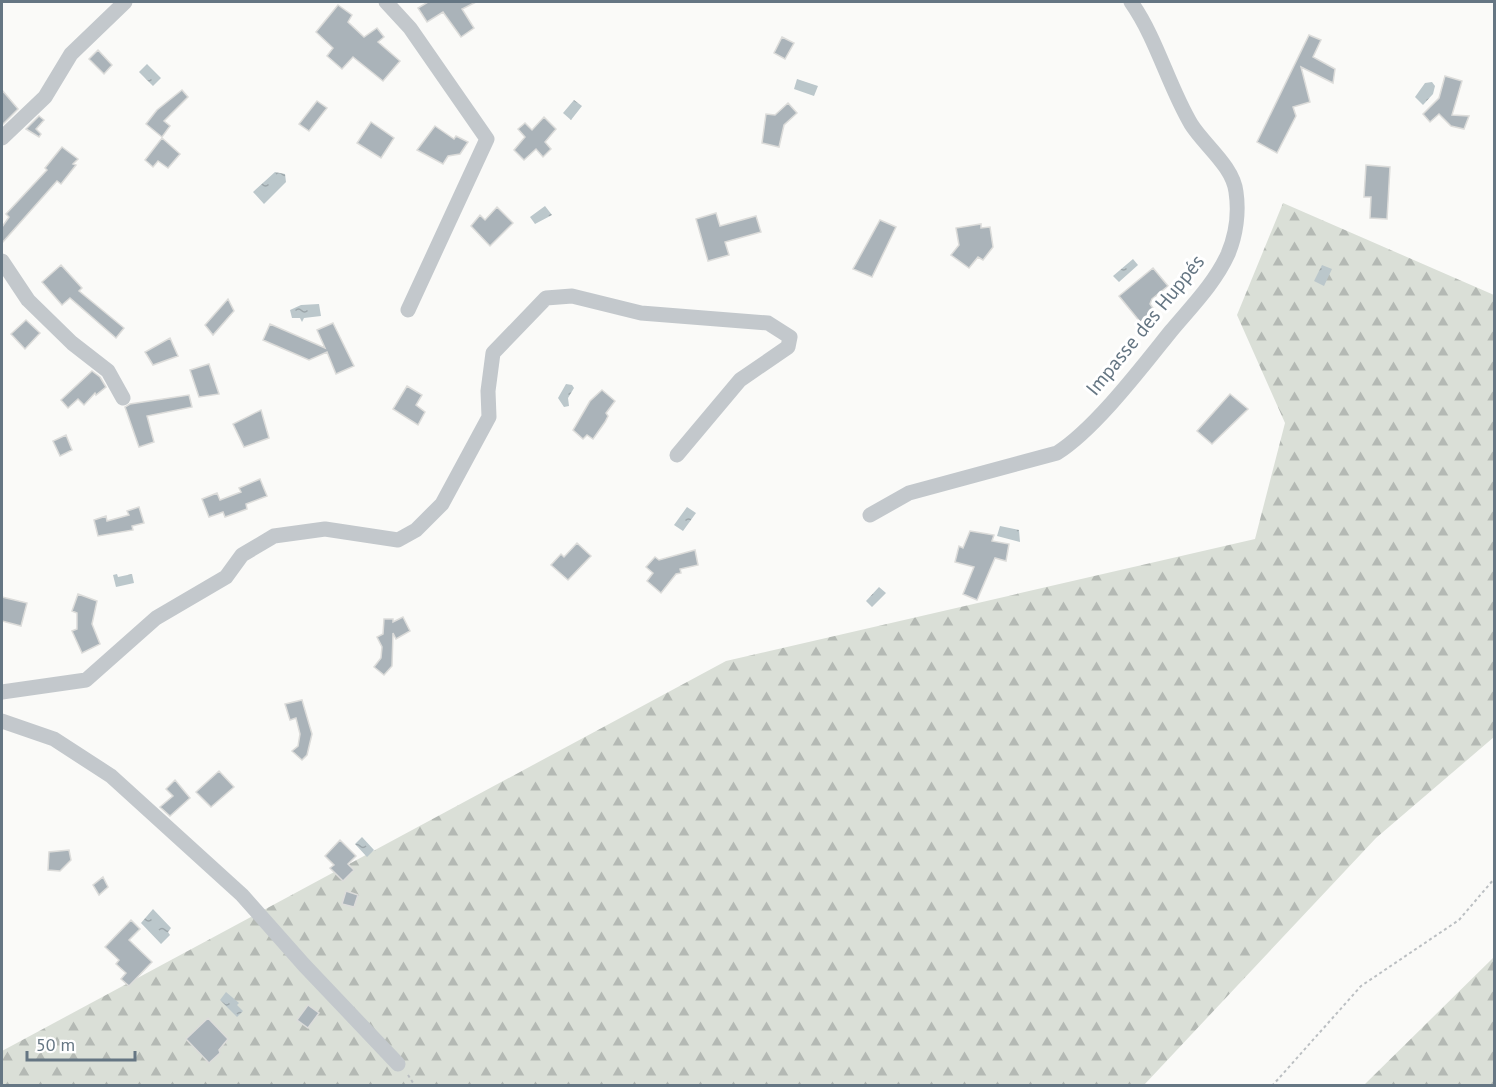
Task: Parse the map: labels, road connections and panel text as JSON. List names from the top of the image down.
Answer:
{
  "streets": {
    "street": ["Impasse des Huppés"]
  },
  "scale_bar": "50 m"
}
